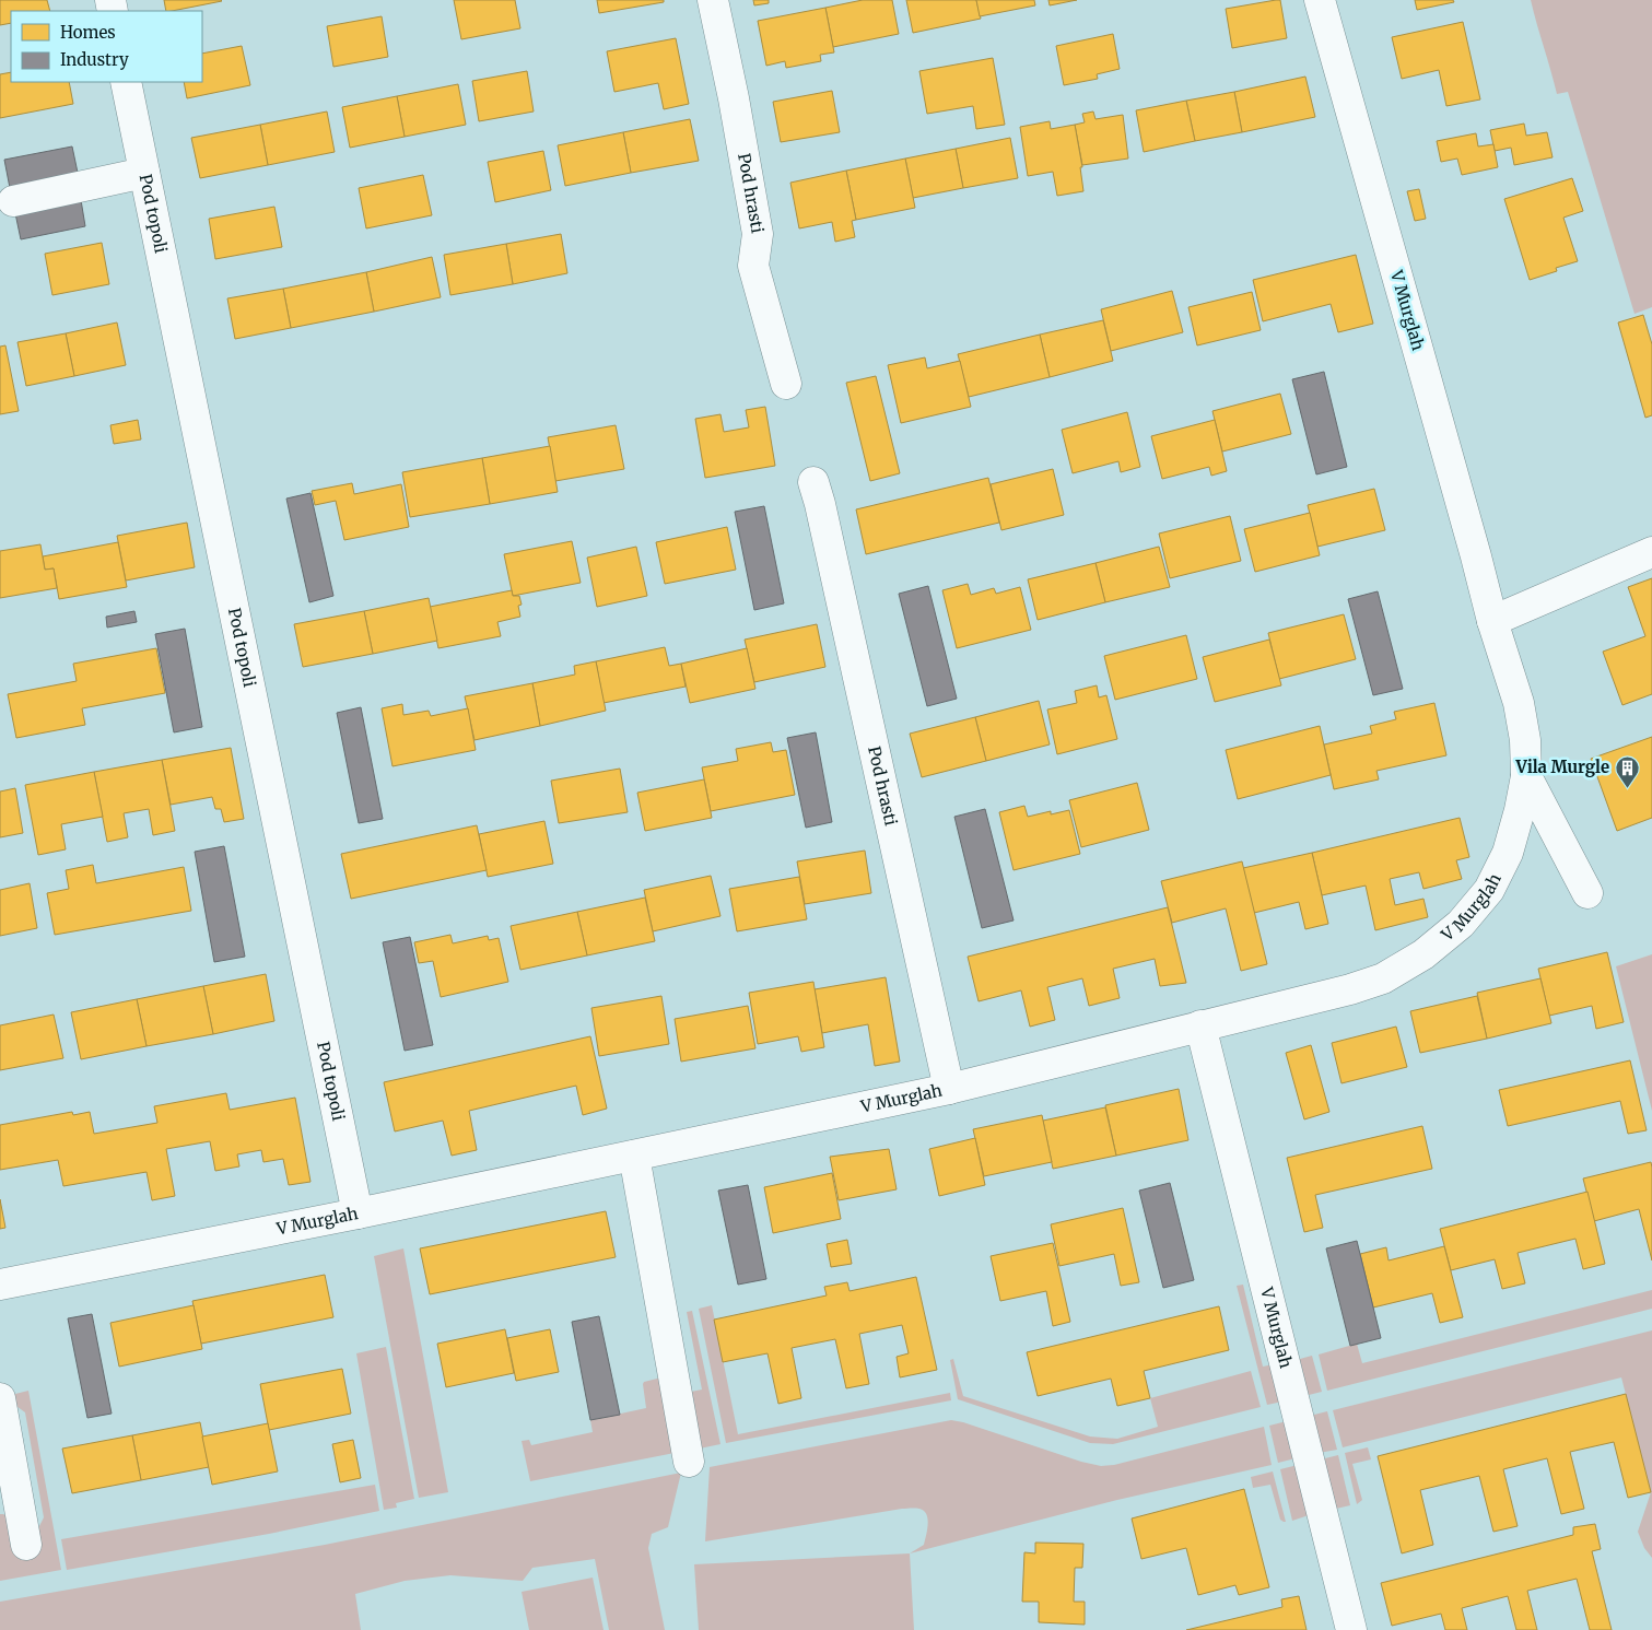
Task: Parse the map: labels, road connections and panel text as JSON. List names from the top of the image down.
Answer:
{
  "streets": {
    "street": ["Pod hrasti", "Pod topoli", "V Murglah"]
  },
  "crossings": [
    ["Pod hrasti", "V Murglah"],
    ["Pod topoli", "V Murglah"]
  ],
  "places": {
    "building": ["Vila Murgle"]
  },
  "legend": ["Homes", "Industry"]
}
